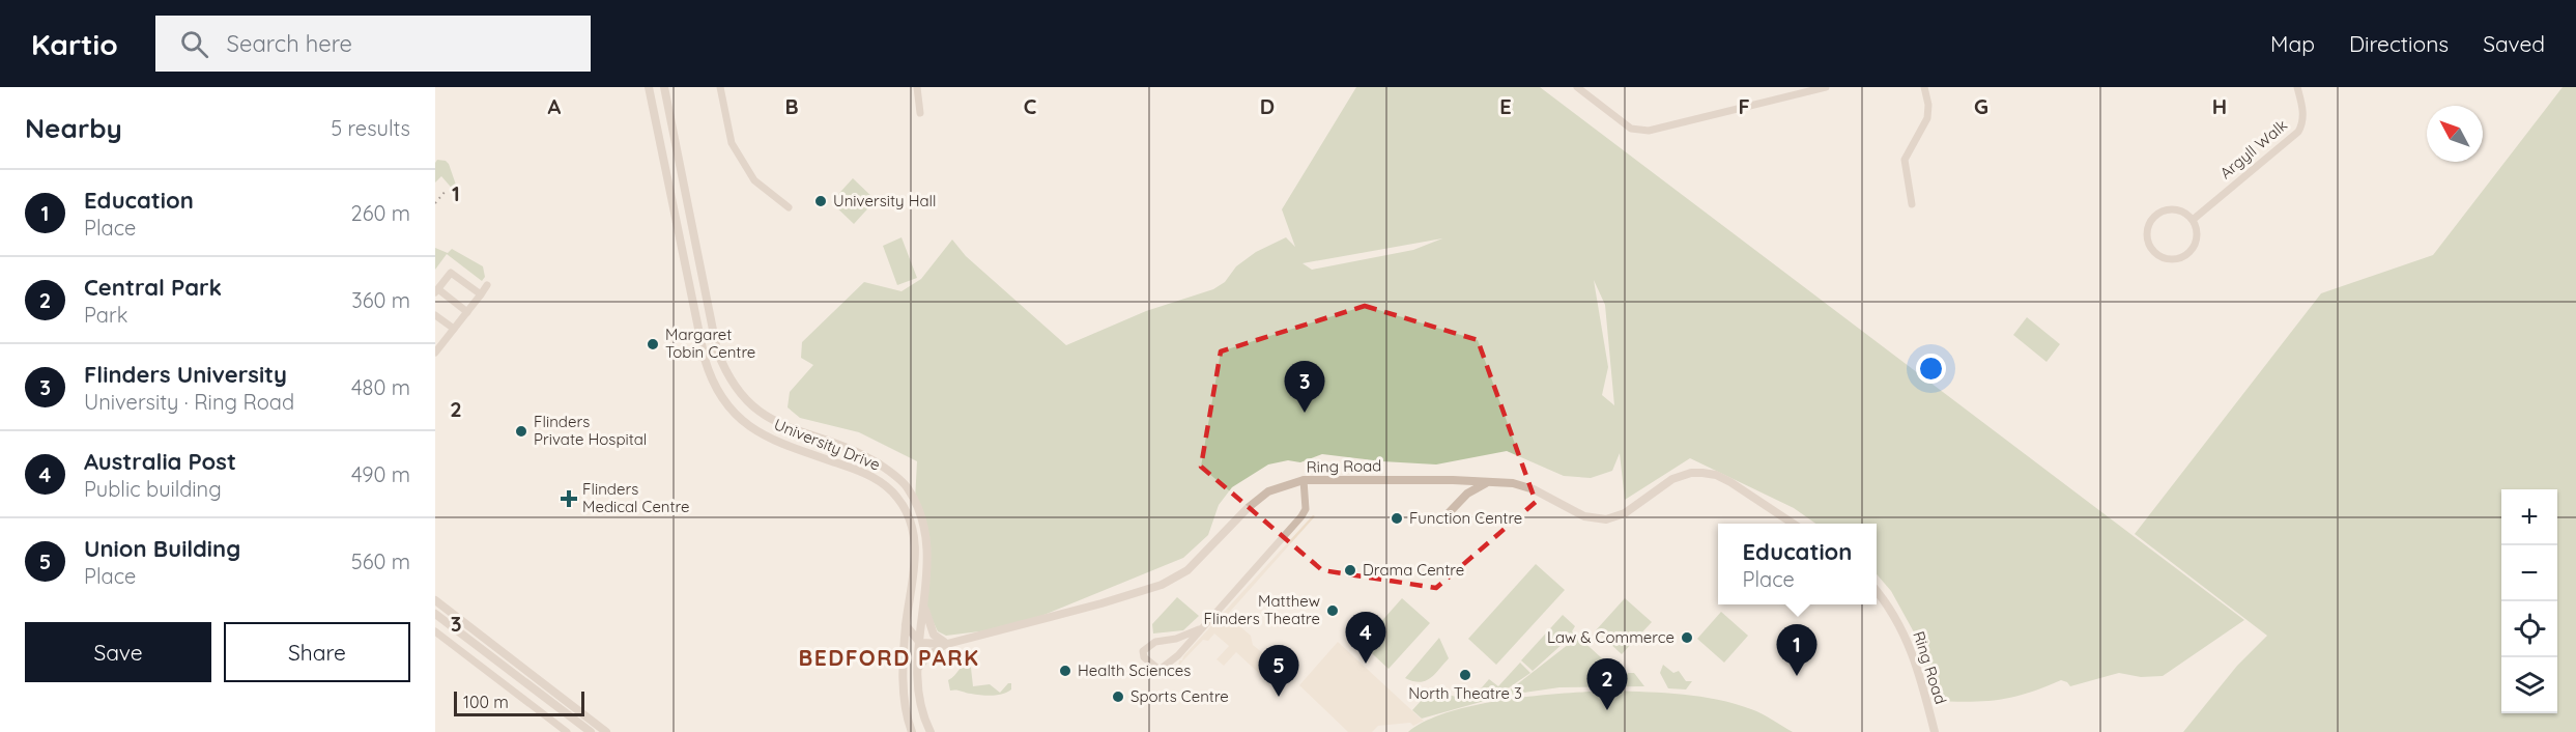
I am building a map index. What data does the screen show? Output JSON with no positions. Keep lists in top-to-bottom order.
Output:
{
  "streets": {
    "street": ["Argyll Walk", "University Drive", "Ring Road"]
  },
  "crossings": [
    ["University Drive", "Ring Road"]
  ],
  "districts": ["BEDFORD PARK"],
  "places": {
    "other": [
      "University Hall",
      "Margaret Tobin Centre",
      "Flinders Private Hospital",
      "Function Centre",
      "Drama Centre",
      "Matthew Flinders Theatre",
      "Law & Commerce",
      "Health Sciences",
      "North Theatre 3",
      "Sports Centre"
    ],
    "health": ["Flinders Medical Centre"]
  },
  "scale_bar": "100 m",
  "north": "top left",
  "page": {
    "header": "Kartio",
    "search": "Search here",
    "nav": ["Map", "Directions", "Saved"],
    "heading": ["Nearby", "5 results"],
    "list": [
      {
        "mark": "1",
        "name": "Education",
        "note": "Place",
        "value": "260 m"
      },
      {
        "mark": "2",
        "name": "Central Park",
        "note": "Park",
        "value": "360 m"
      },
      {
        "mark": "3",
        "name": "Flinders University",
        "note": "University · Ring Road",
        "value": "480 m"
      },
      {
        "mark": "4",
        "name": "Australia Post",
        "note": "Public building",
        "value": "490 m"
      },
      {
        "mark": "5",
        "name": "Union Building",
        "note": "Place",
        "value": "560 m"
      }
    ],
    "pins": [
      "3",
      "4",
      "1",
      "5",
      "2"
    ],
    "map_buttons": ["+", "−"],
    "popup": ["Education", "Place"],
    "buttons": ["Save", "Share"],
    "scale": "100 m"
  },
  "grid": {
    "columns": [
      "A",
      "B",
      "C",
      "D",
      "E",
      "F",
      "G",
      "H"
    ],
    "rows": ["1", "2", "3"]
  }
}
